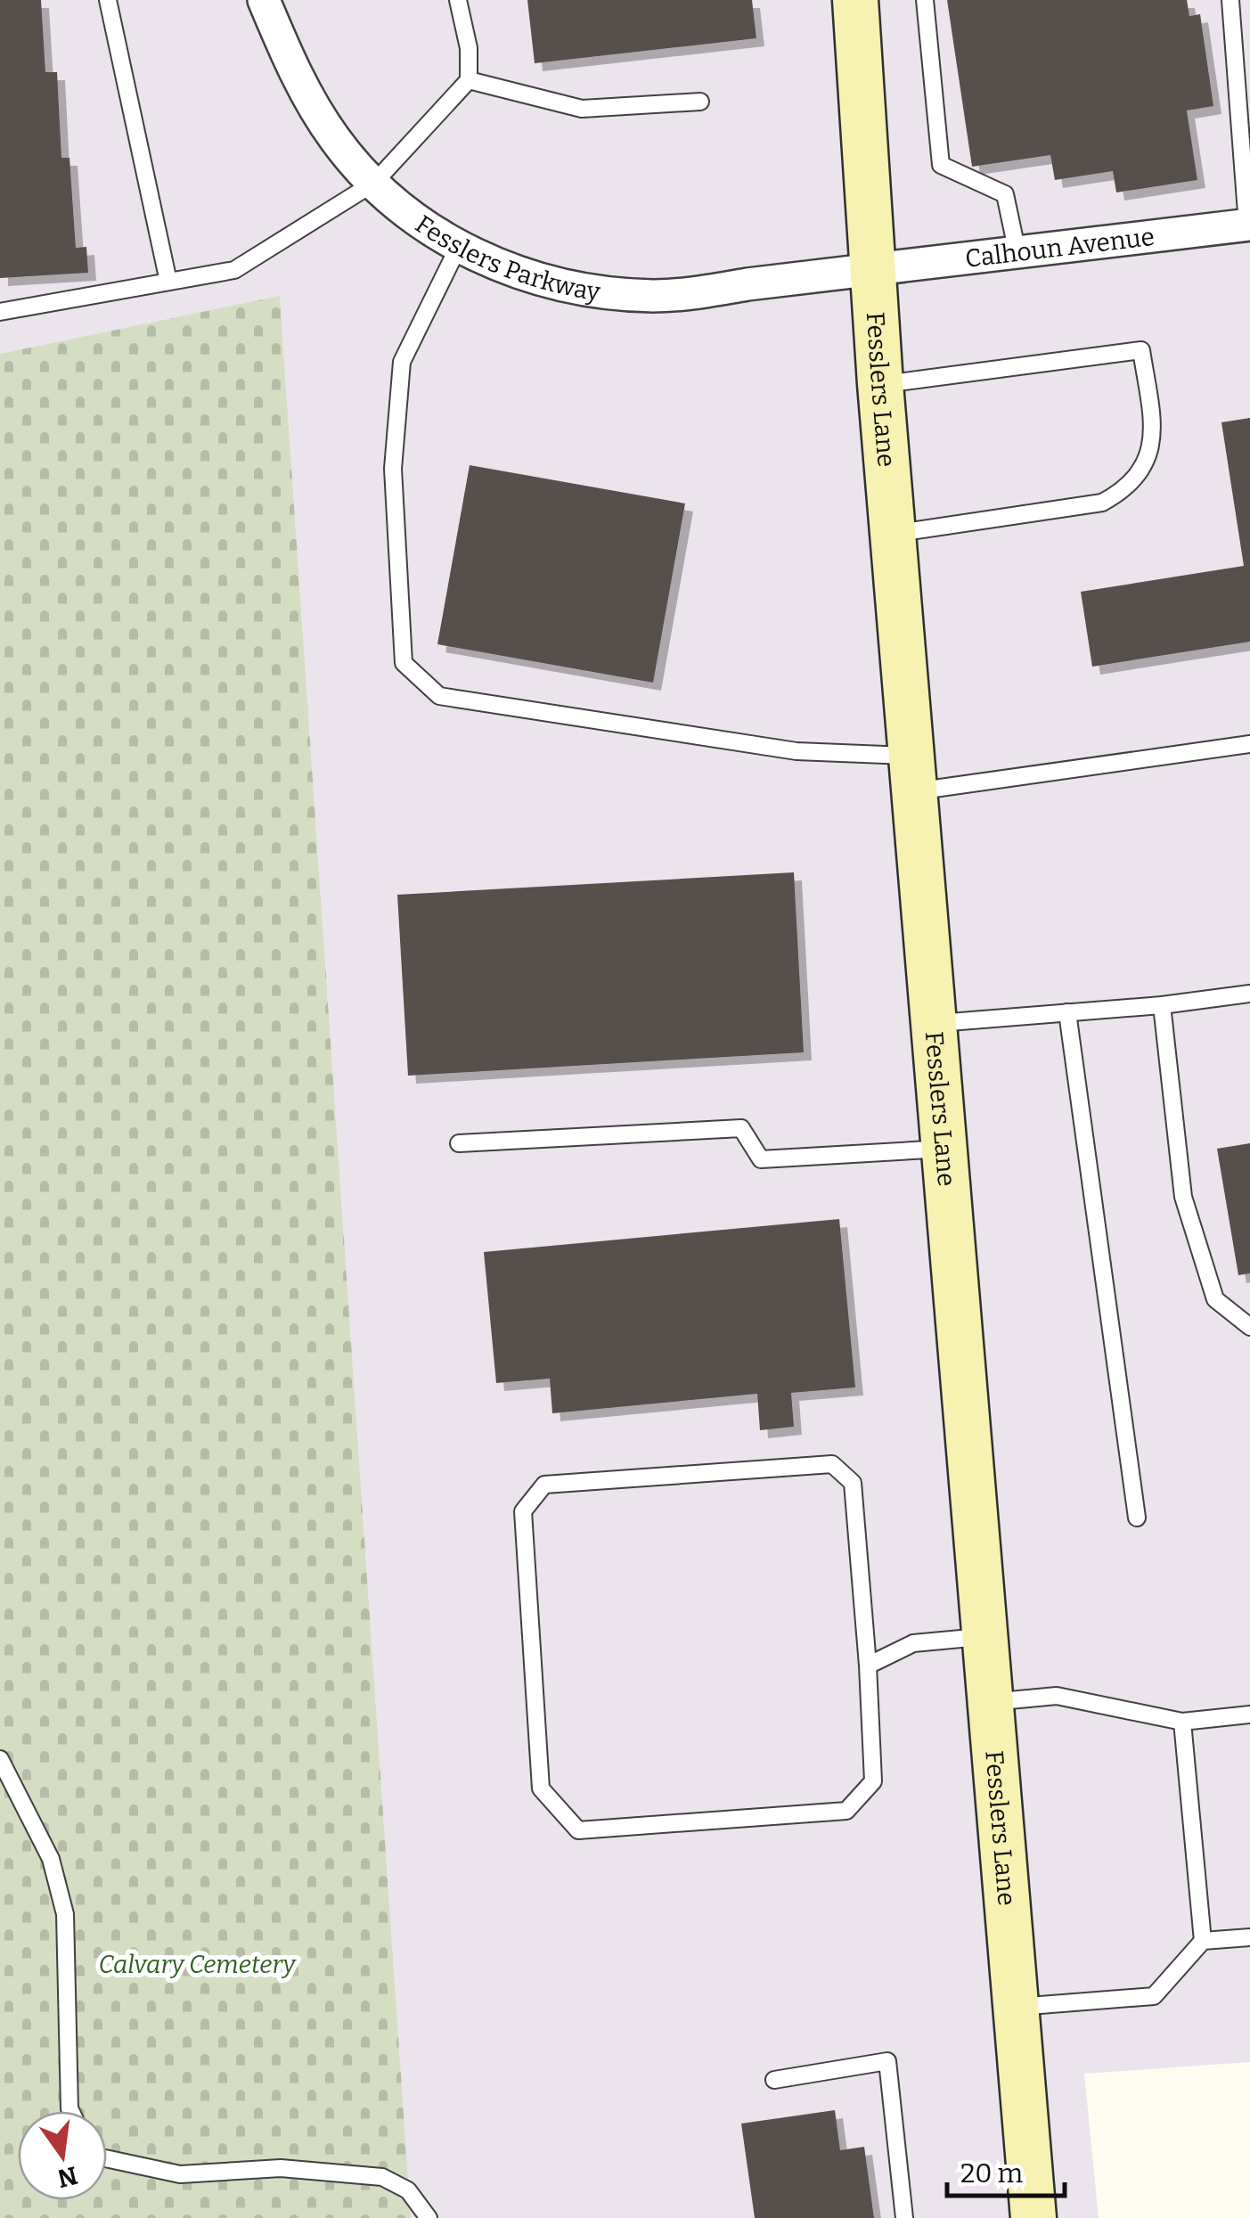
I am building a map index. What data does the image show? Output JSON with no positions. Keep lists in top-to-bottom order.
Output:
{
  "streets": {
    "main road": ["Fesslers Lane"],
    "street": ["Calhoun Avenue", "Fesslers Parkway"]
  },
  "crossings": [
    ["Calhoun Avenue", "Fesslers Parkway"],
    ["Calhoun Avenue", "Fesslers Lane"],
    ["Fesslers Parkway", "Fesslers Lane"]
  ],
  "parks": ["Calvary Cemetery"],
  "scale_bar": "20 m",
  "north": "bottom"
}
